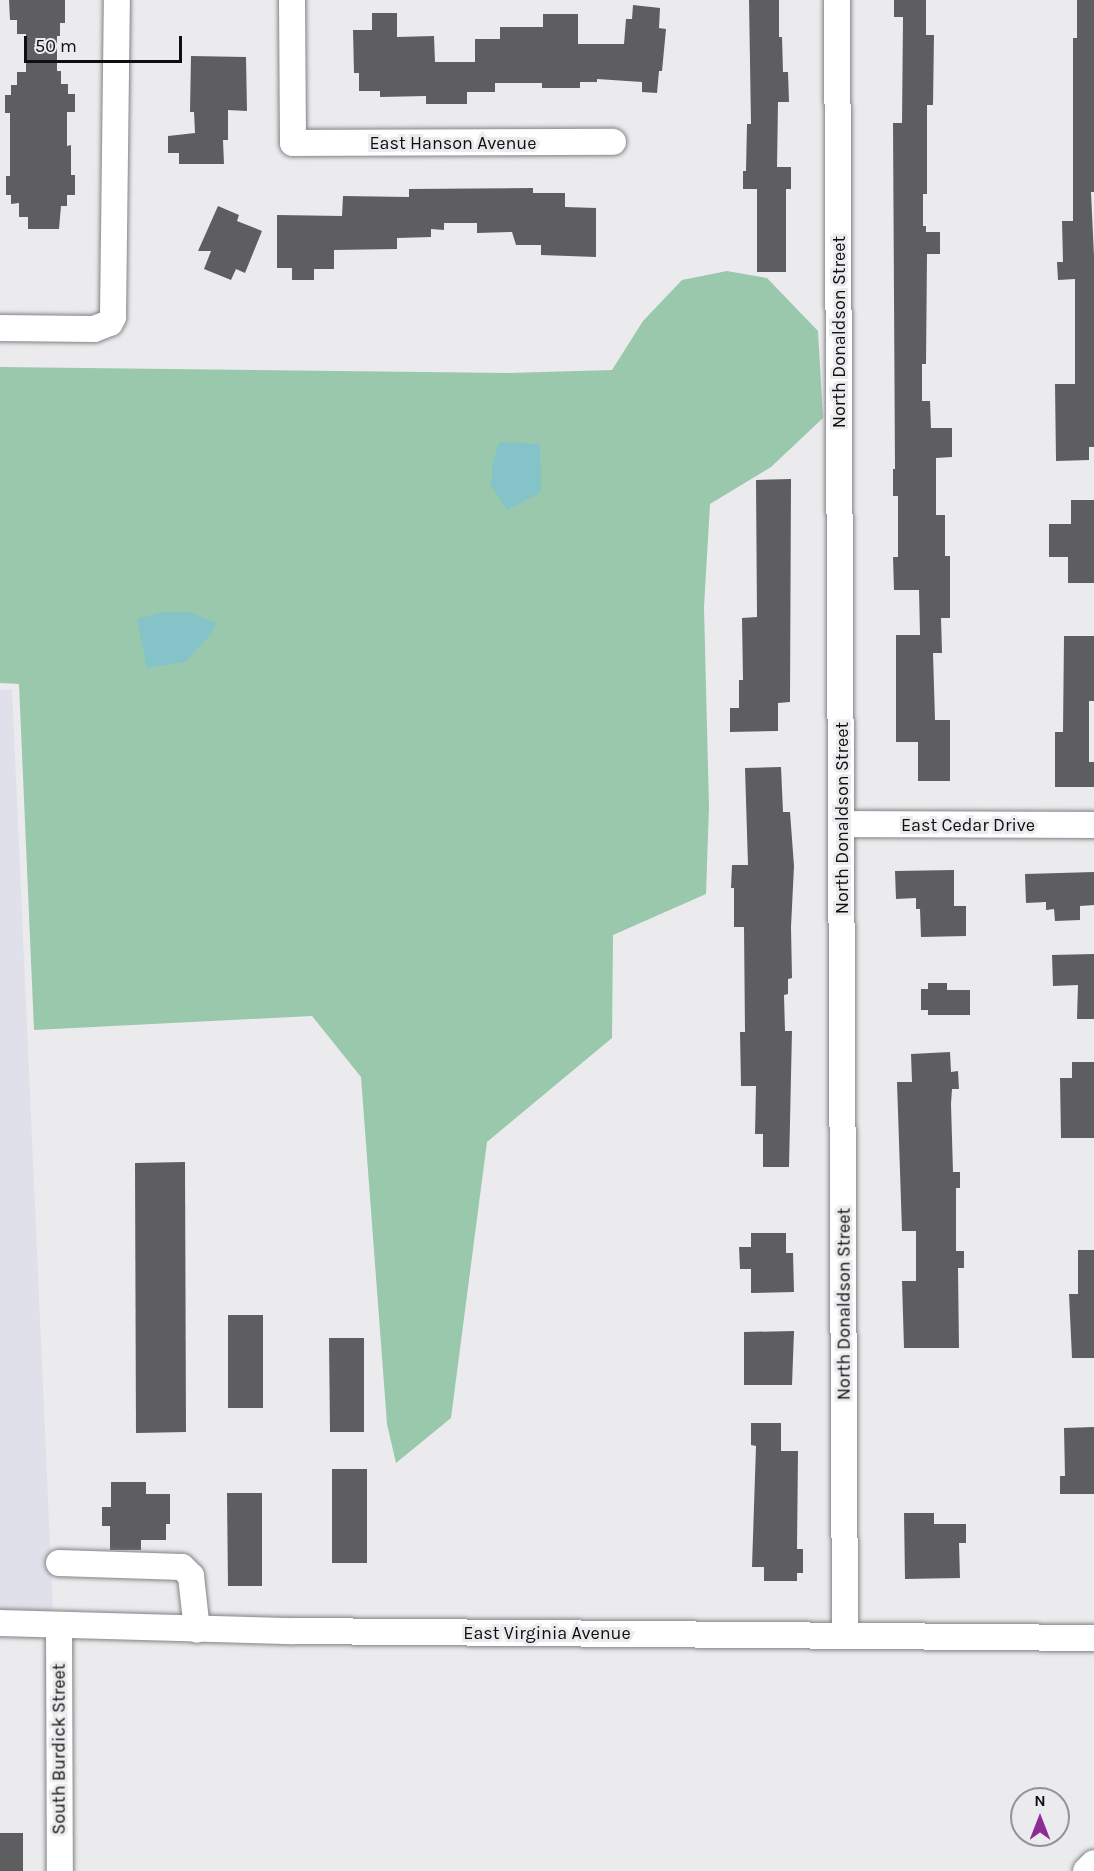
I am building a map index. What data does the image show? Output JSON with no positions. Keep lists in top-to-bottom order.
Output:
{
  "streets": {
    "street": [
      "East Hanson Avenue",
      "North Donaldson Street",
      "East Cedar Drive",
      "East Virginia Avenue",
      "South Burdick Street"
    ]
  },
  "crossings": [
    ["North Donaldson Street", "East Cedar Drive"],
    ["North Donaldson Street", "East Virginia Avenue"],
    ["East Virginia Avenue", "South Burdick Street"]
  ],
  "scale_bar": "50 m",
  "north": "top"
}
